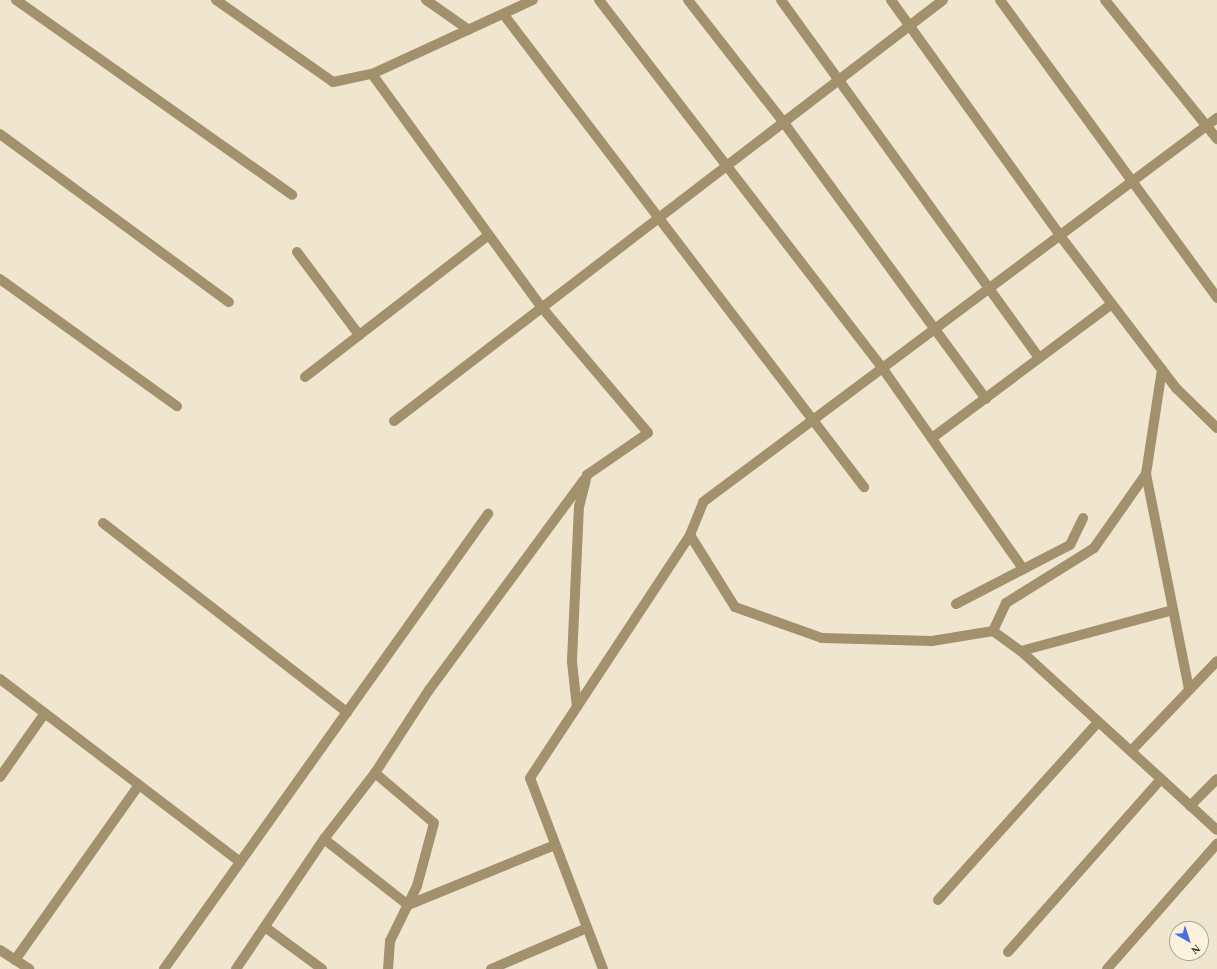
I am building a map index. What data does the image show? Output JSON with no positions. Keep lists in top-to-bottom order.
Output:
{
  "north": "bottom right"
}
